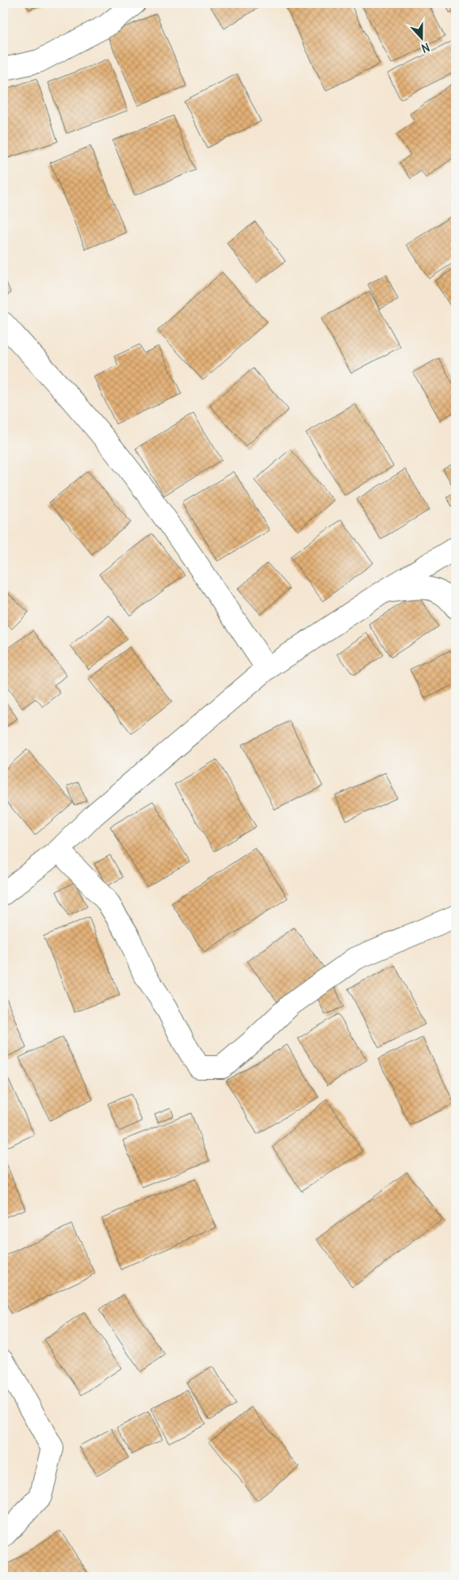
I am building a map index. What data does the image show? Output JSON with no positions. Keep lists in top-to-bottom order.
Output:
{
  "north": "bottom"
}
